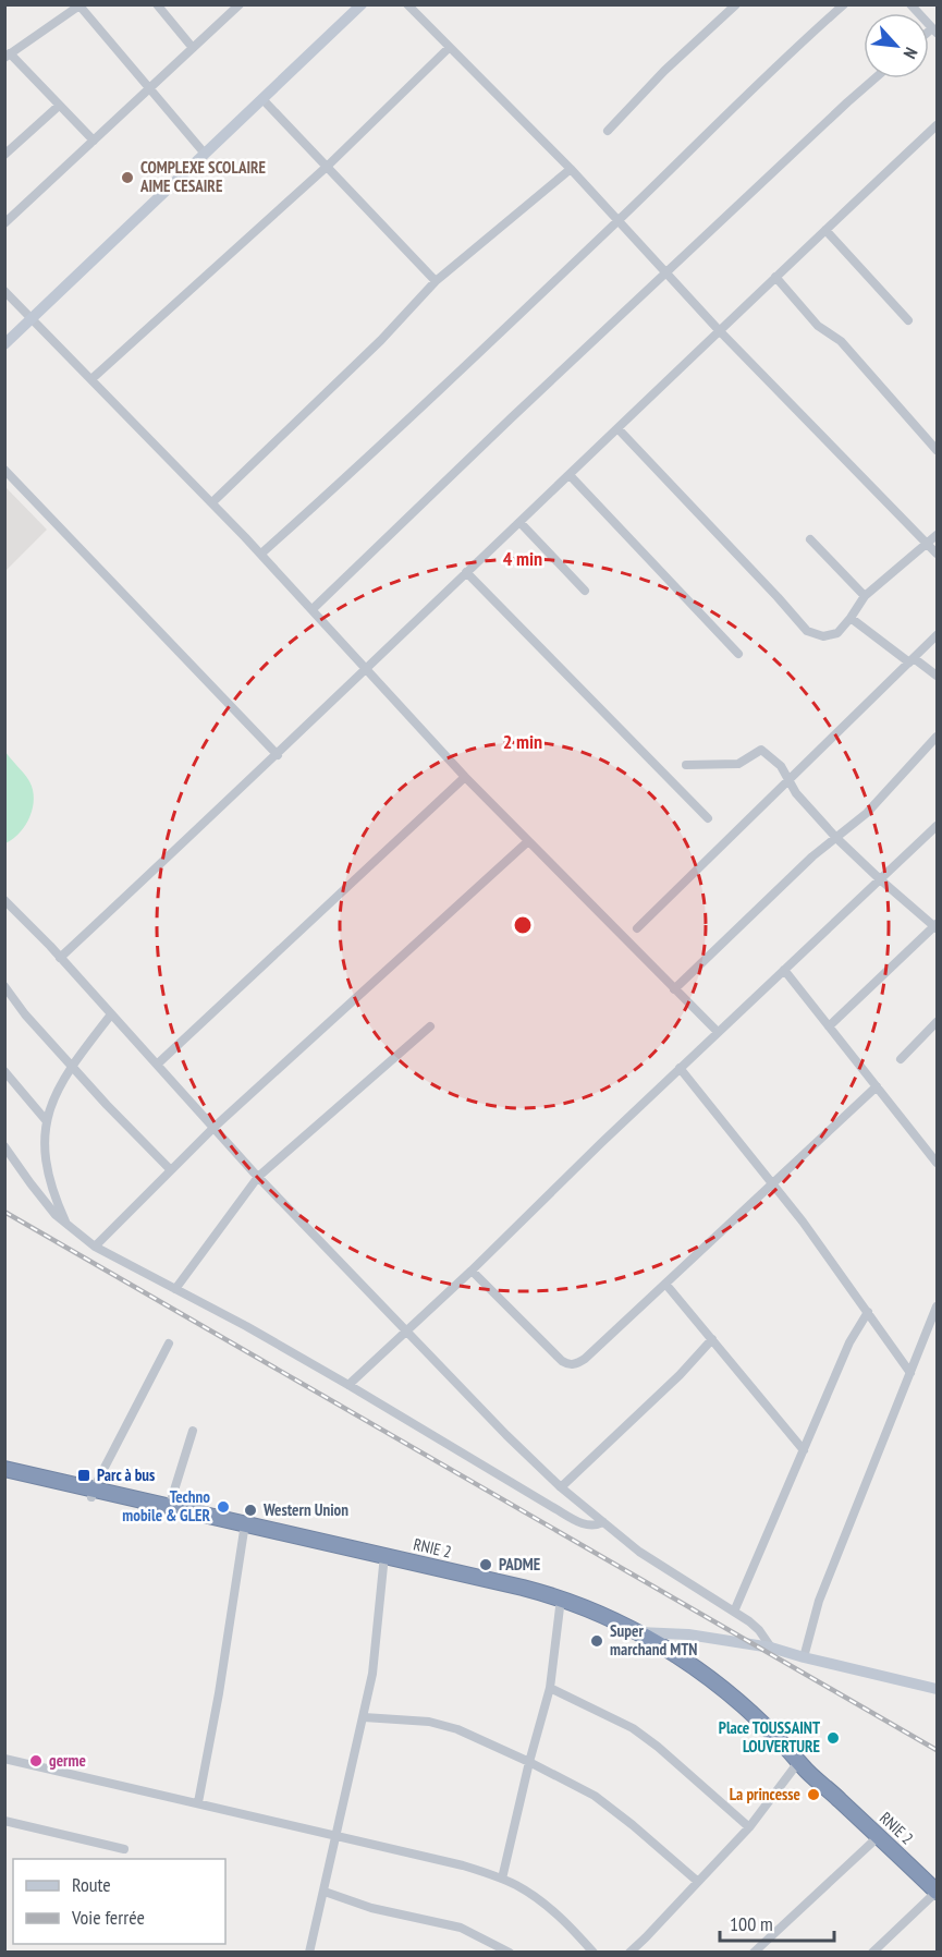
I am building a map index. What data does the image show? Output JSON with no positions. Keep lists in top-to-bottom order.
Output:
{
  "streets": {
    "highway": ["RNIE 2"]
  },
  "places": {
    "other": [
      "COMPLEXE SCOLAIRE AIME CESAIRE",
      "Techno mobile & GLER",
      "Western Union",
      "PADME",
      "Super marchand MTN",
      "Place TOUSSAINT LOUVERTURE",
      "germe",
      "La princesse"
    ],
    "transit": ["Parc à bus"]
  },
  "legend": ["Route", "Voie ferrée"],
  "scale_bar": "100 m",
  "north": "bottom right",
  "rings": ["4 min", "2 min"]
}
